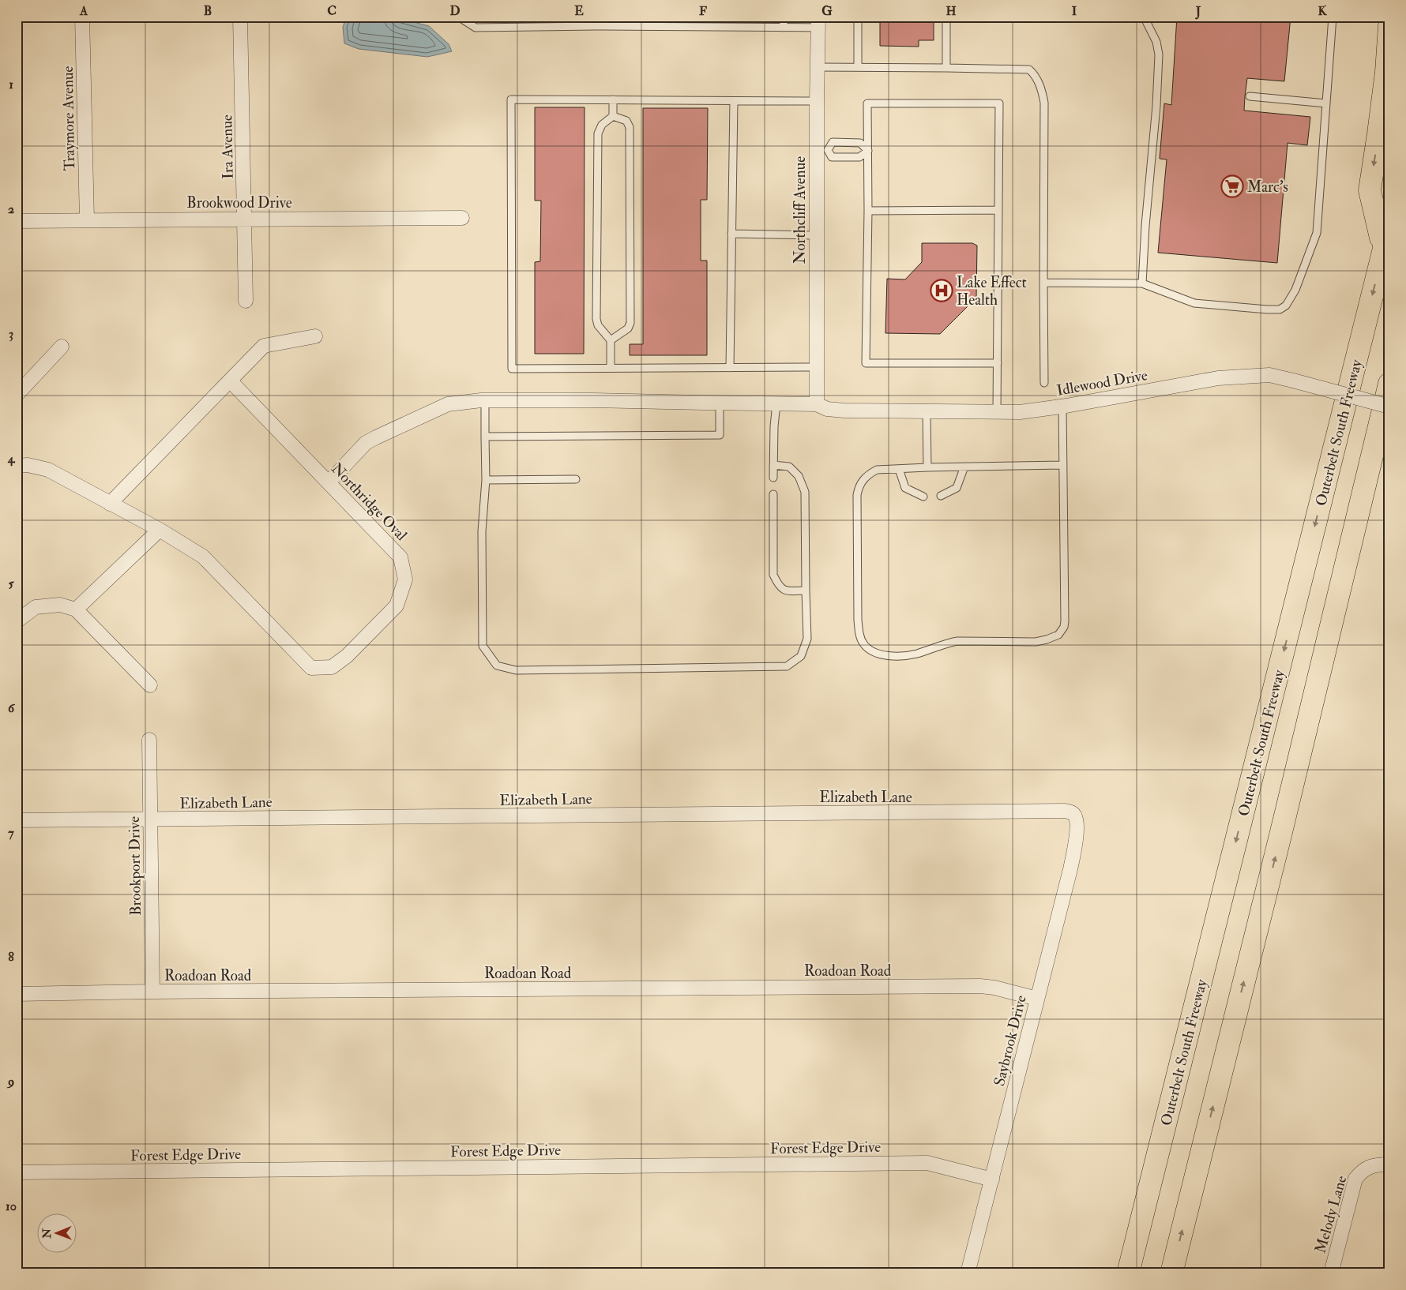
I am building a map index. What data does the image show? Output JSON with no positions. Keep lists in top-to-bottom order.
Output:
{
  "streets": {
    "highway": ["Outerbelt South Freeway"],
    "street": [
      "Traymore Avenue",
      "Ira Avenue",
      "Brookwood Drive",
      "Northcliff Avenue",
      "Idlewood Drive",
      "Northridge Oval",
      "Elizabeth Lane",
      "Brookport Drive",
      "Roadoan Road",
      "Saybrook Drive",
      "Forest Edge Drive",
      "Melody Lane"
    ]
  },
  "crossings": [
    ["Traymore Avenue", "Brookwood Drive"],
    ["Ira Avenue", "Brookwood Drive"],
    ["Northcliff Avenue", "Idlewood Drive"],
    ["Idlewood Drive", "Northridge Oval"],
    ["Elizabeth Lane", "Brookport Drive"],
    ["Elizabeth Lane", "Saybrook Drive"],
    ["Brookport Drive", "Roadoan Road"],
    ["Roadoan Road", "Saybrook Drive"],
    ["Saybrook Drive", "Forest Edge Drive"]
  ],
  "places": {
    "supermarket": ["Marc's"],
    "hospital": ["Lake Effect Health"]
  },
  "north": "left",
  "grid": {
    "columns": [
      "A",
      "B",
      "C",
      "D",
      "E",
      "F",
      "G",
      "H",
      "I",
      "J",
      "K"
    ],
    "rows": [
      "1",
      "2",
      "3",
      "4",
      "5",
      "6",
      "7",
      "8",
      "9",
      "10"
    ]
  }
}
